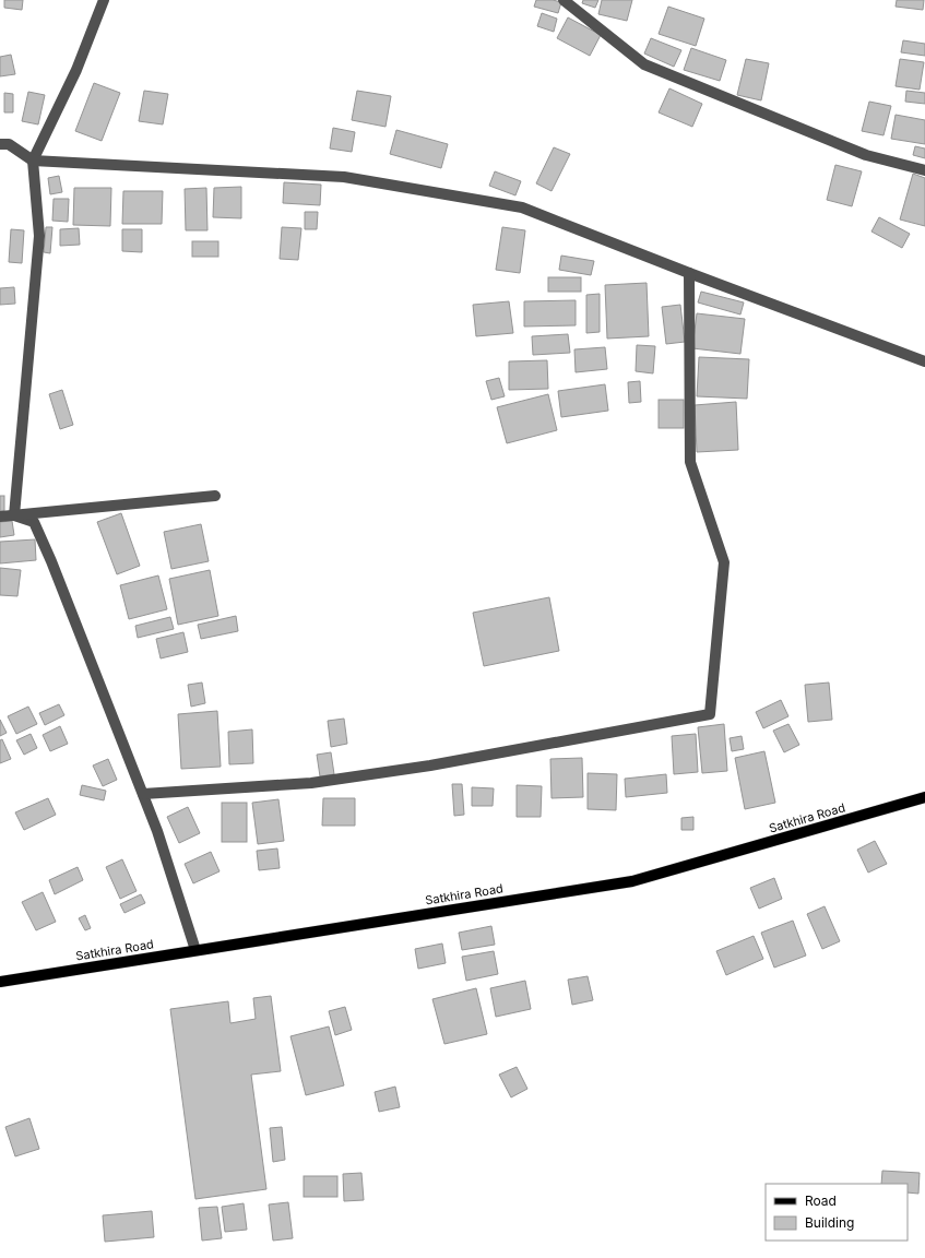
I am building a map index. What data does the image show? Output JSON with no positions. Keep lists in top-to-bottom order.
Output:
{
  "streets": {
    "main road": ["Satkhira Road"]
  },
  "legend": ["Road", "Building"]
}
